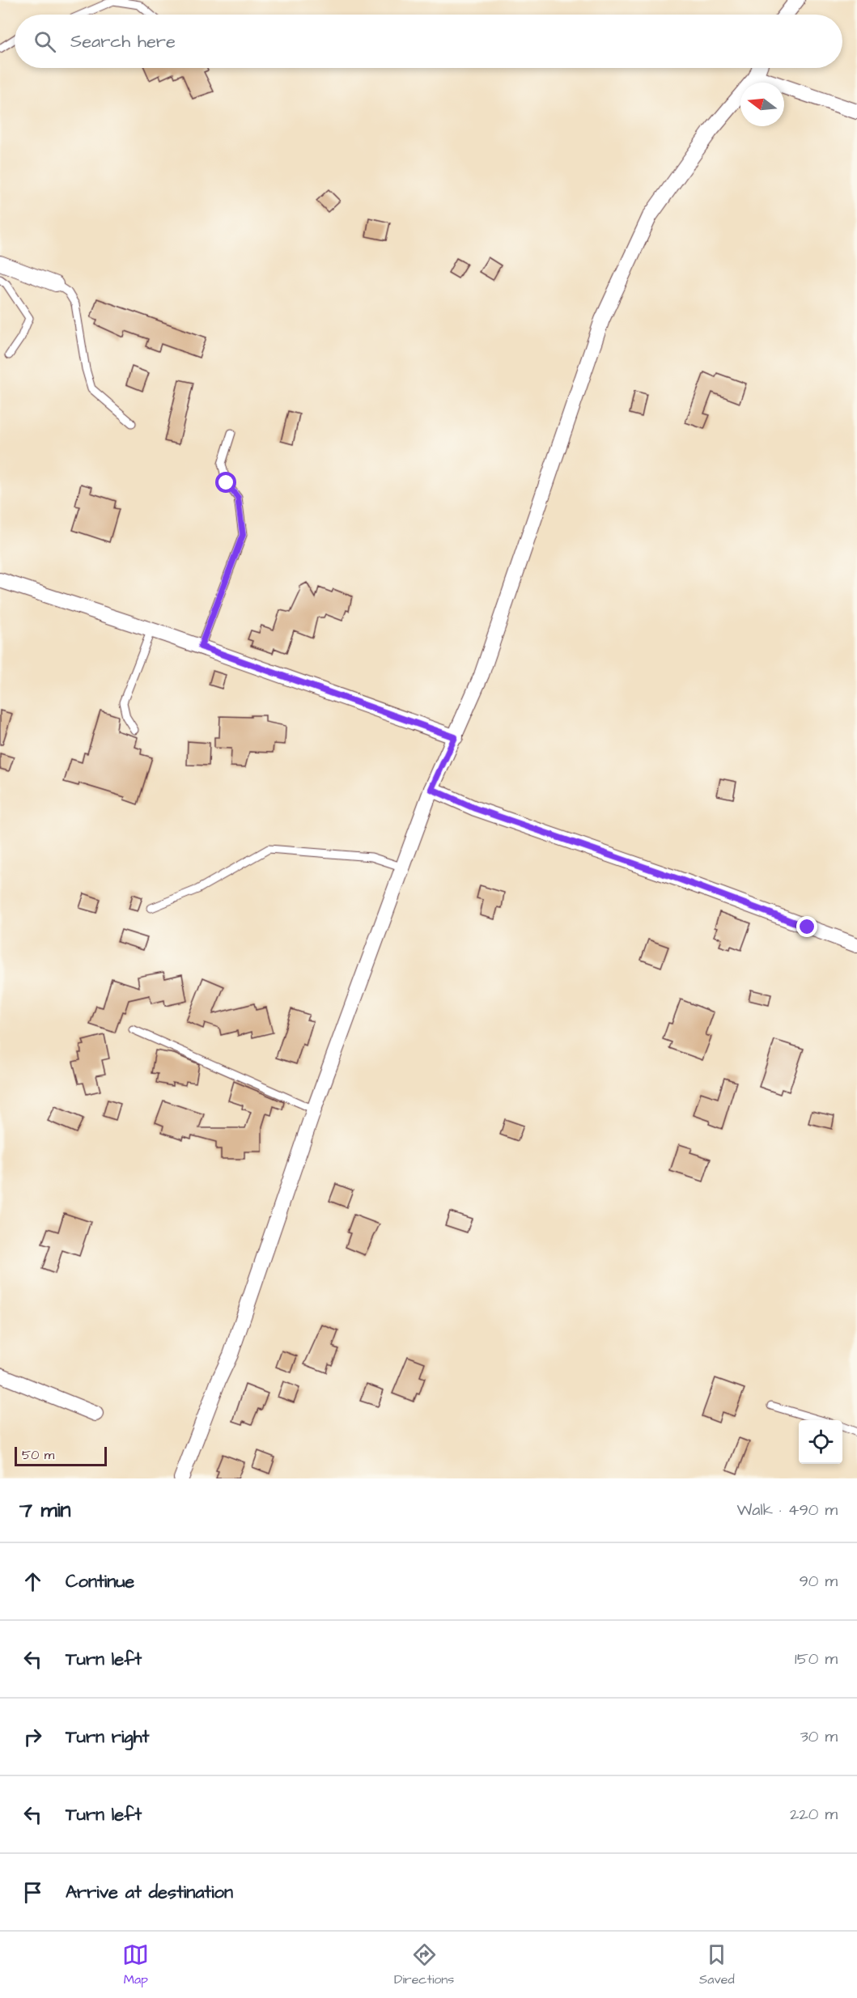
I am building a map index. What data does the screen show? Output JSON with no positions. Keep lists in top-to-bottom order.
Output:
{
  "scale_bar": "50 m",
  "north": "left",
  "page": {
    "search": "Search here",
    "scale": "50 m",
    "heading": ["7 min", "Walk · 490 m"],
    "list": [
      ["Continue", "90 m"],
      ["Turn left", "150 m"],
      ["Turn right", "30 m"],
      ["Turn left", "220 m"],
      "Arrive at destination"
    ],
    "nav": ["Map", "Directions", "Saved"]
  }
}
